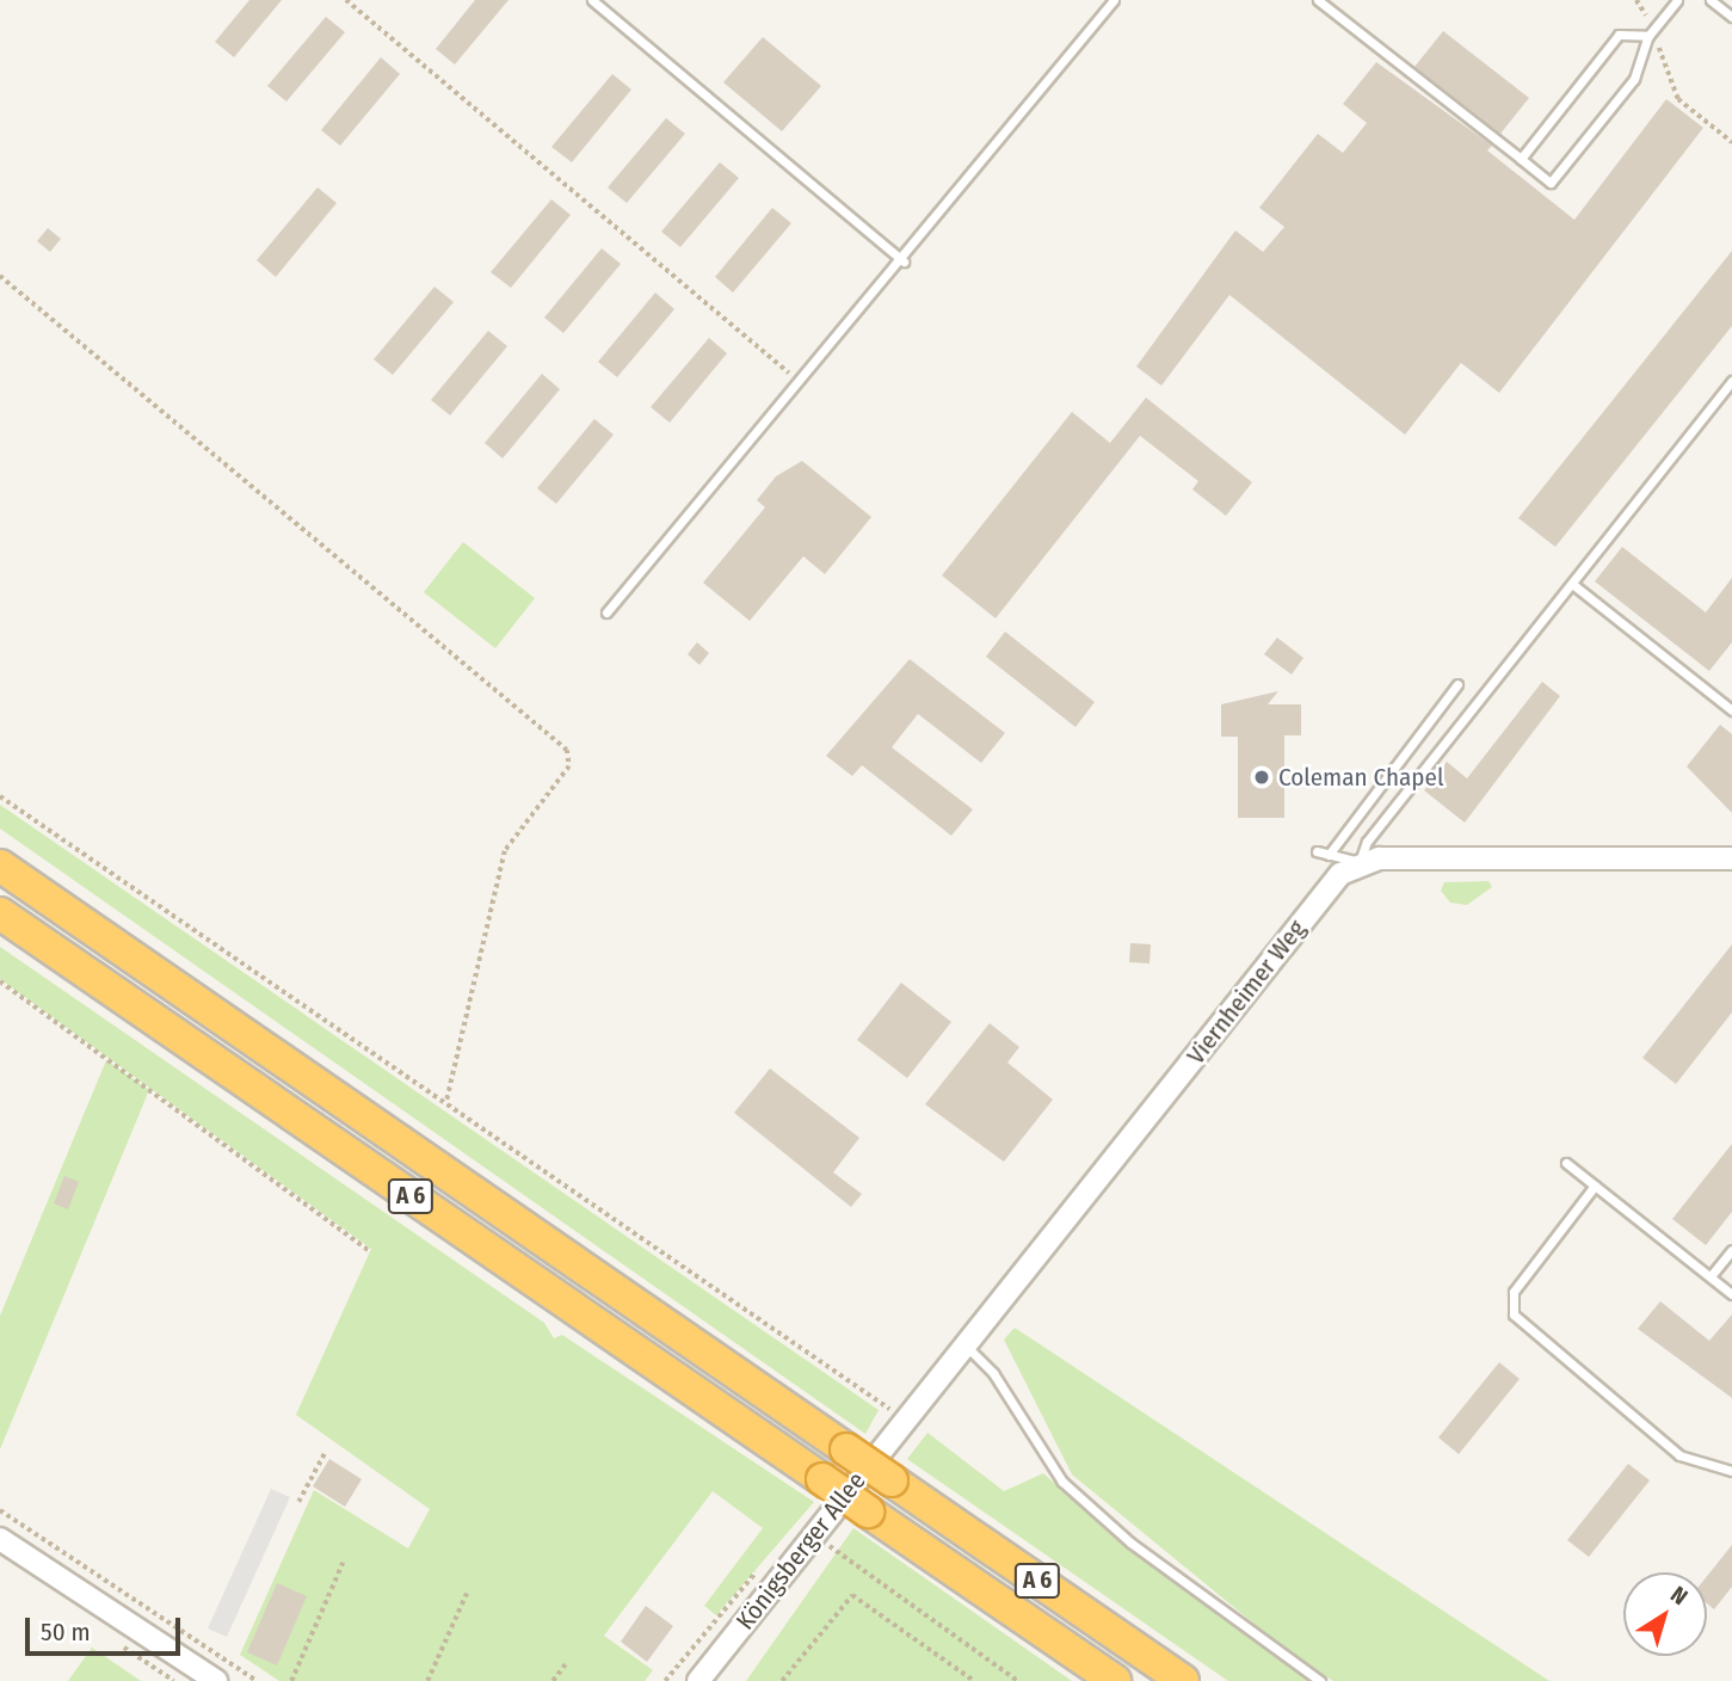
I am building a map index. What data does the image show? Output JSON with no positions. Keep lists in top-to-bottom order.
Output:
{
  "streets": {
    "highway": ["A 6"],
    "street": ["Viernheimer Weg", "Königsberger Allee"]
  },
  "crossings": [
    ["Viernheimer Weg", "Königsberger Allee"]
  ],
  "places": ["Coleman Chapel"],
  "scale_bar": "50 m",
  "north": "top right"
}
